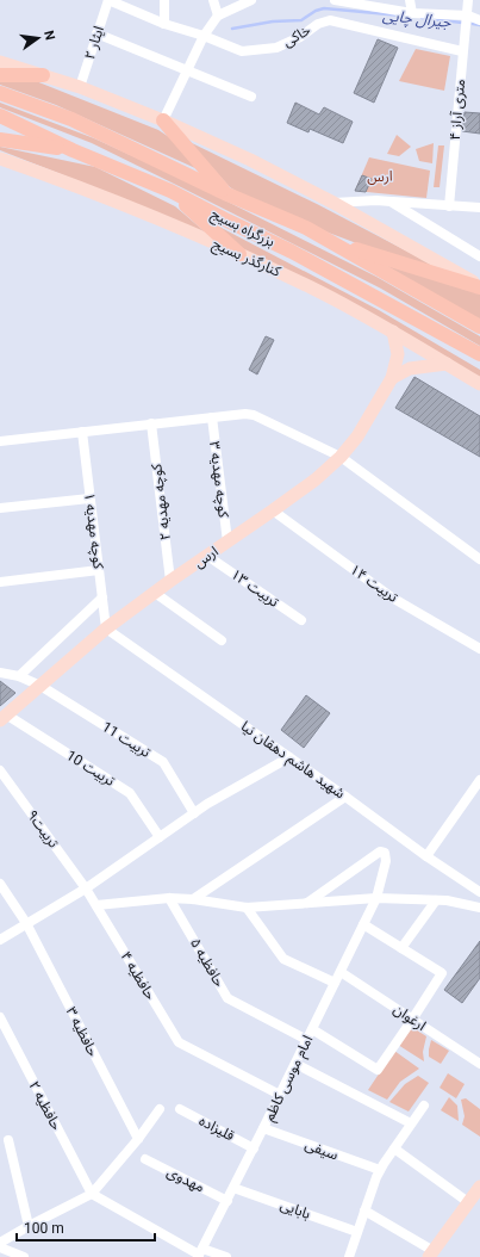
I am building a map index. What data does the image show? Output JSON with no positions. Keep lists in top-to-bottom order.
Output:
{
  "streets": {
    "highway": ["بزرگراه بسیج"],
    "main road": ["کنارگذر بسیج", "ارس"],
    "street": [
      "خاکی",
      "ایثار ۲",
      "۴ متری آراز",
      "کوچه مهدیه ۳",
      "کوچه مهدیه ۲",
      "کوچه مهدیه ۱",
      "تربیت ۱۴",
      "تربیت ۱۳",
      "تربیت 11",
      "شهید هاشم دهقان نیا",
      "تربیت 10",
      "تربیت۹",
      "حافظیه ۵",
      "حافظیه ۴",
      "ارغوان",
      "حافظیه ۳",
      "امام موسی کاظم",
      "حافظیه ۲",
      "قلیزاده",
      "سیفی",
      "مهدوی",
      "بابایی"
    ]
  },
  "crossings": [
    ["خاکی", "ایثار ۲"],
    ["خاکی", "۴ متری آراز"],
    ["کنارگذر بسیج", "ارس"],
    ["کوچه مهدیه ۳", "ارس"],
    ["کوچه مهدیه ۲", "ارس"],
    ["کوچه مهدیه ۱", "ارس"],
    ["کوچه مهدیه ۱", "شهید هاشم دهقان نیا"],
    ["ارس", "تربیت ۱۴"],
    ["ارس", "تربیت ۱۳"],
    ["ارس", "تربیت 11"],
    ["ارس", "شهید هاشم دهقان نیا"],
    ["ارس", "تربیت 10"],
    ["تربیت۹", "حافظیه ۴"],
    ["حافظیه ۵", "امام موسی کاظم"],
    ["حافظیه ۴", "امام موسی کاظم"],
    ["ارغوان", "امام موسی کاظم"],
    ["امام موسی کاظم", "قلیزاده"],
    ["امام موسی کاظم", "سیفی"],
    ["امام موسی کاظم", "مهدوی"],
    ["امام موسی کاظم", "بابایی"]
  ],
  "water": ["جیرال چایی"],
  "parks": ["ارس"],
  "scale_bar": "100 m",
  "north": "right"
}
